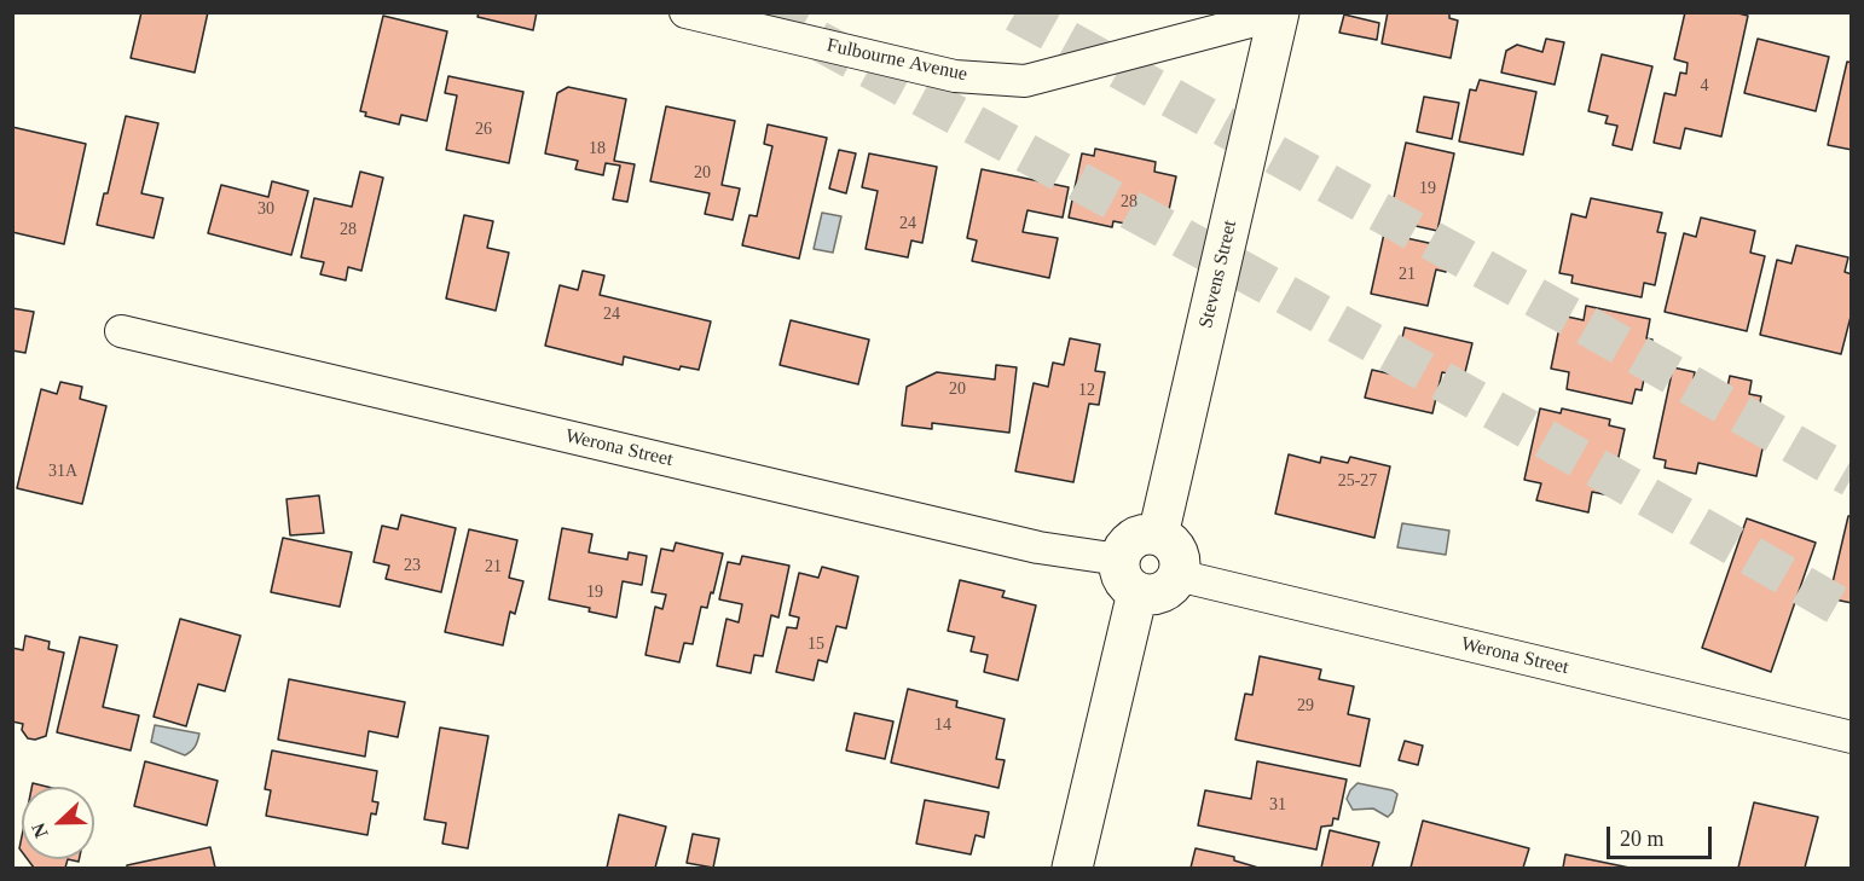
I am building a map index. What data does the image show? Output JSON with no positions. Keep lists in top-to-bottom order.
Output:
{
  "streets": {
    "street": ["Fulbourne Avenue", "Stevens Street", "Werona Street"]
  },
  "crossings": [
    ["Fulbourne Avenue", "Stevens Street"],
    ["Stevens Street", "Werona Street"]
  ],
  "house_numbers": [
    "4",
    "26",
    "18",
    "20",
    "19",
    "28",
    "30",
    "24",
    "28",
    "21",
    "24",
    "20",
    "12",
    "31A",
    "25-27",
    "23",
    "21",
    "19",
    "15",
    "29",
    "14",
    "31"
  ],
  "scale_bar": "20 m",
  "north": "left"
}
